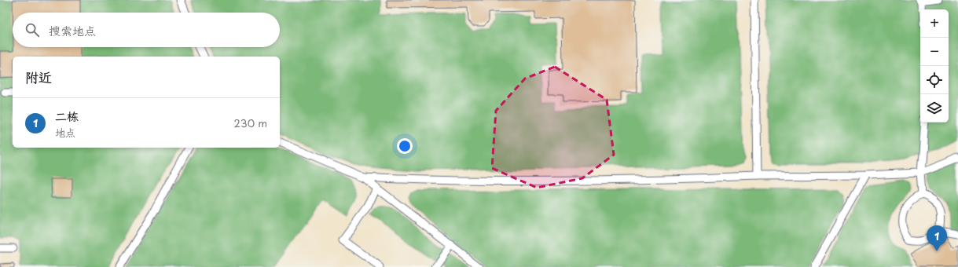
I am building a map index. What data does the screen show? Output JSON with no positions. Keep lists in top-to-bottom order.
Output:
{
  "page": {
    "map_buttons": ["+", "−"],
    "search": "搜索地点",
    "heading": "附近",
    "list": [
      {
        "mark": "1",
        "name": "二栋",
        "note": "地点",
        "value": "230 m"
      }
    ],
    "pins": "1"
  }
}
